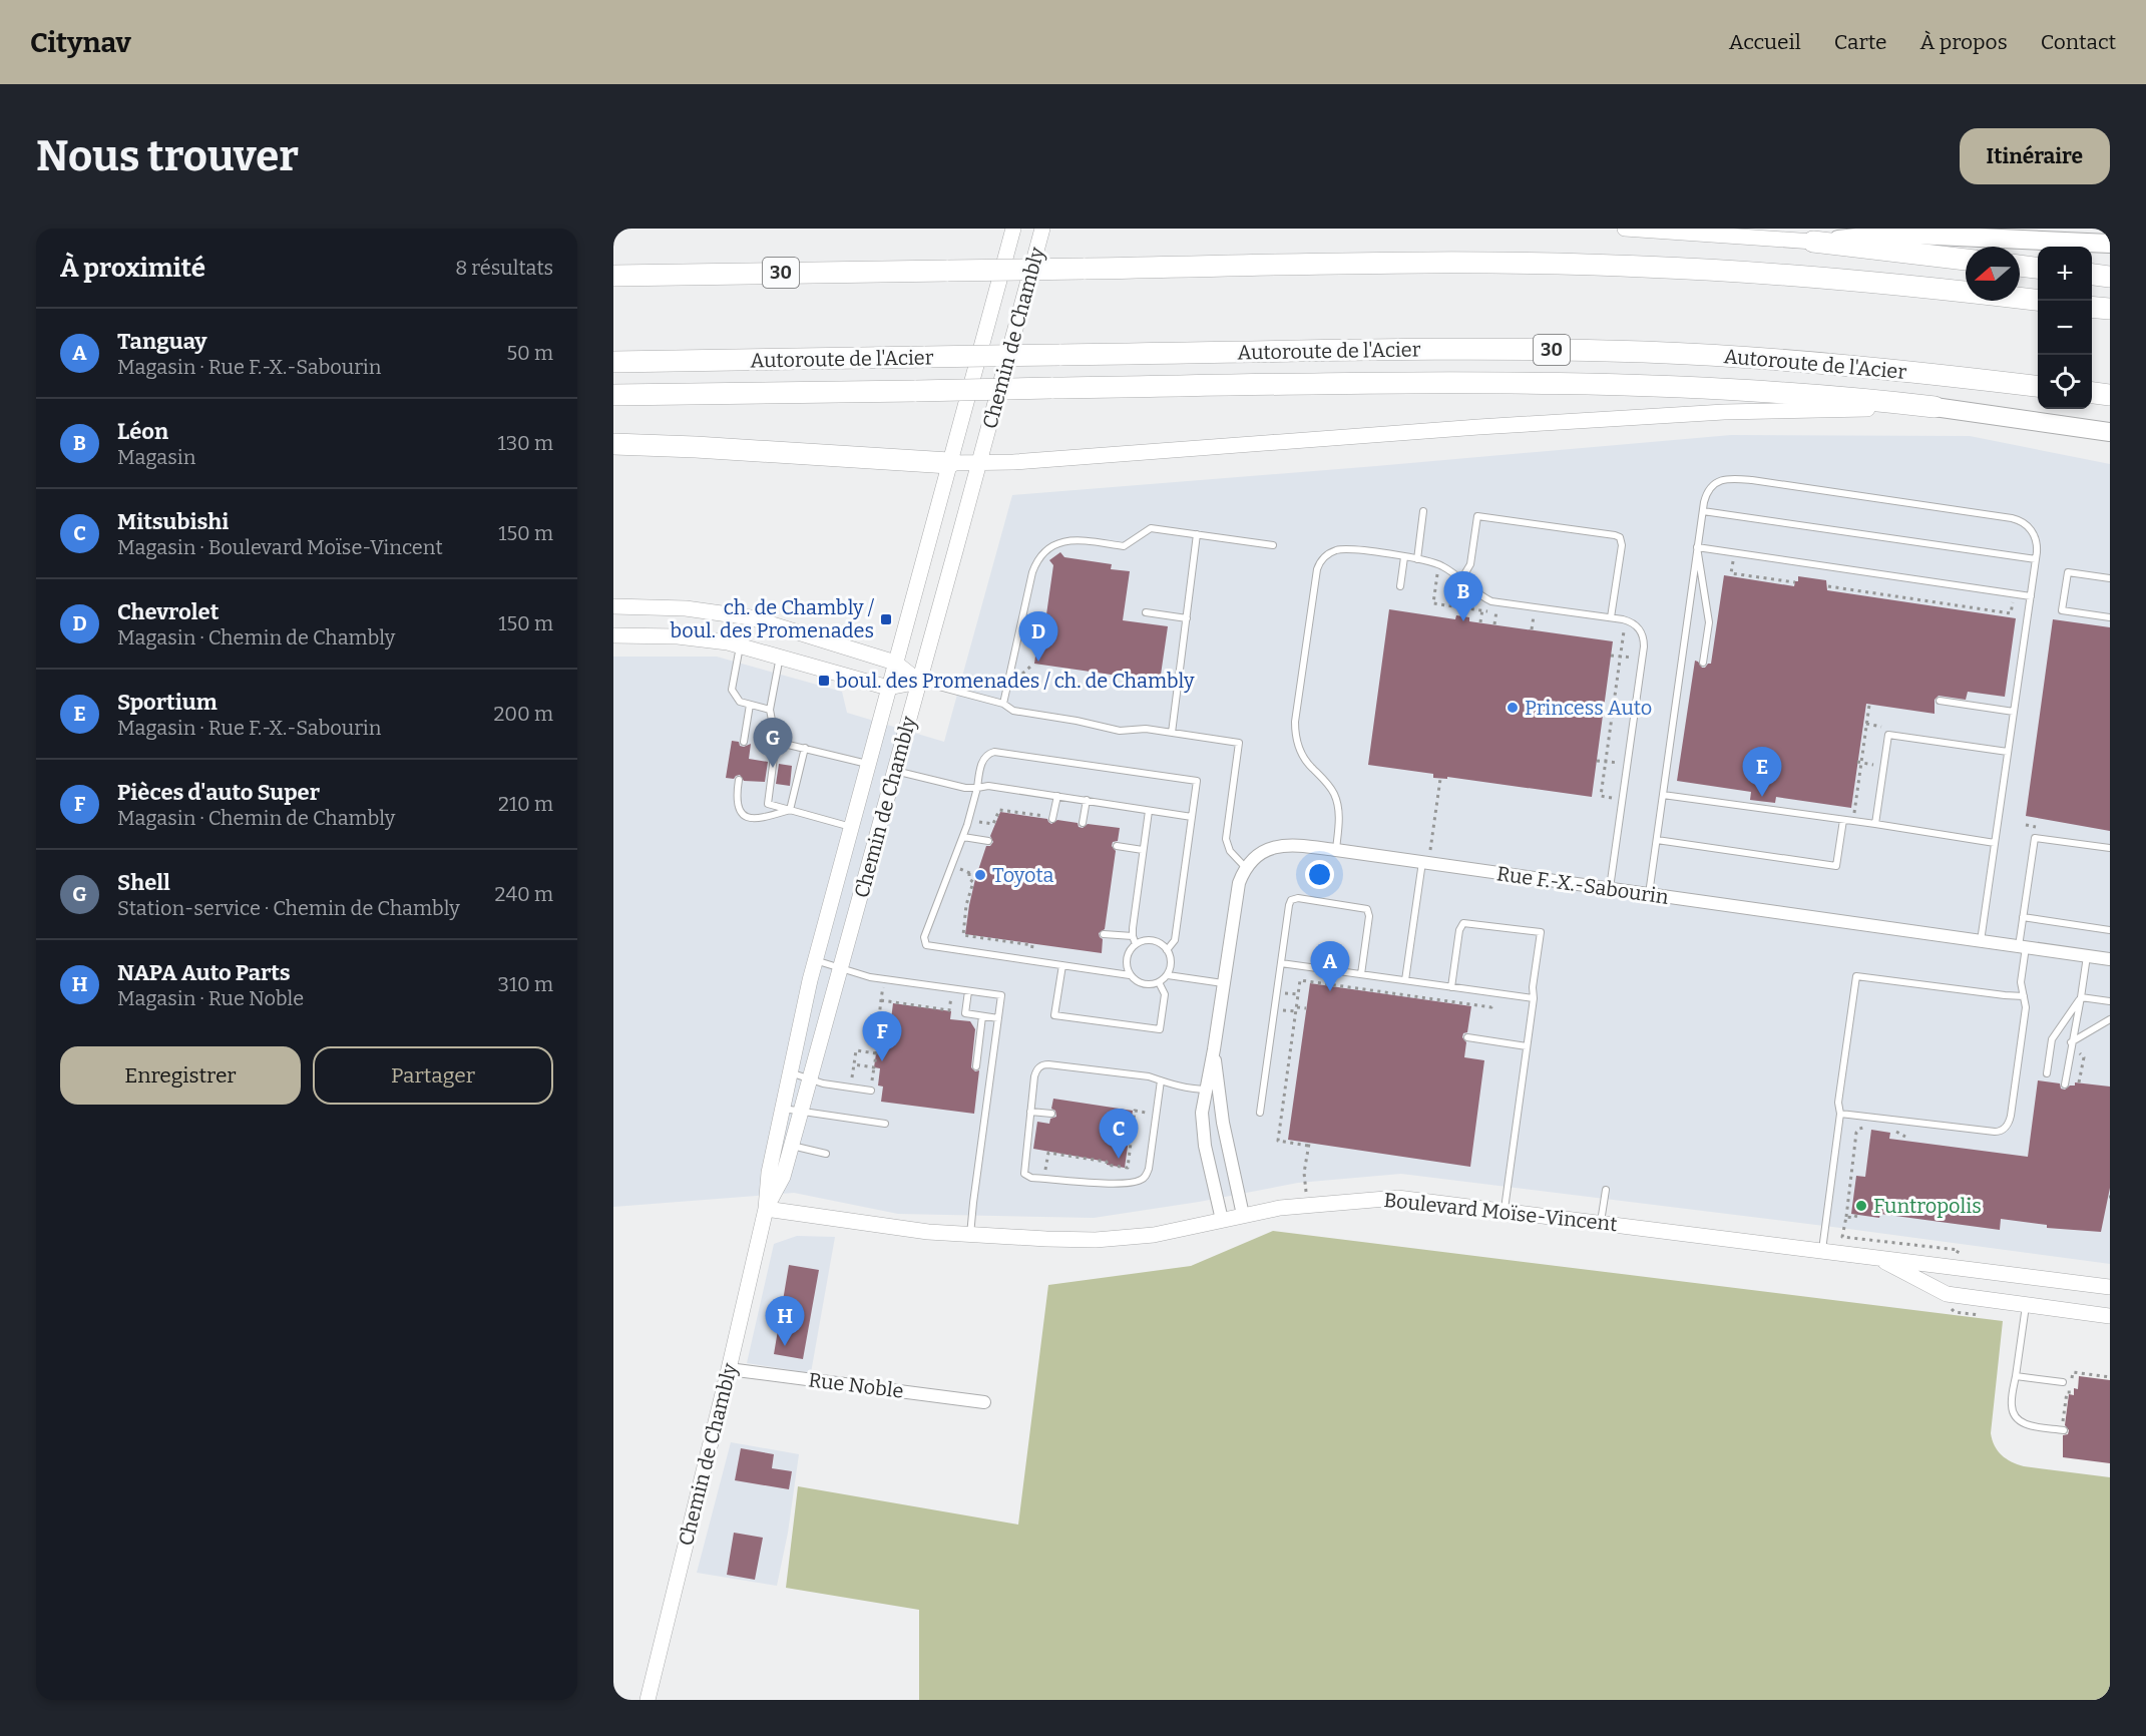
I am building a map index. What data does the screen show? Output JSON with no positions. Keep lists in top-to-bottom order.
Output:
{
  "streets": {
    "highway": ["30", "Autoroute de l'Acier"],
    "street": [
      "Chemin de Chambly",
      "Rue F.-X.-Sabourin",
      "Boulevard Moïse-Vincent",
      "Rue Noble"
    ]
  },
  "crossings": [
    ["Chemin de Chambly", "Boulevard Moïse-Vincent"],
    ["Chemin de Chambly", "Rue Noble"]
  ],
  "places": {
    "transit": ["ch. de Chambly / boul. des Promenades", "boul. des Promenades / ch. de Chambly"],
    "other": ["Princess Auto", "Toyota", "Funtropolis"]
  },
  "north": "left",
  "page": {
    "header": "Citynav",
    "nav": [
      "Accueil",
      "Carte",
      "À propos",
      "Contact"
    ],
    "buttons": [
      "Itinéraire",
      ["Enregistrer", "Partager"]
    ],
    "title": "Nous trouver",
    "heading": ["À proximité", "8 résultats"],
    "map_buttons": ["+", "−"],
    "list": [
      {
        "mark": "A",
        "name": "Tanguay",
        "note": "Magasin · Rue F.-X.-Sabourin",
        "value": "50 m"
      },
      {
        "mark": "B",
        "name": "Léon",
        "note": "Magasin",
        "value": "130 m"
      },
      {
        "mark": "C",
        "name": "Mitsubishi",
        "note": "Magasin · Boulevard Moïse-Vincent",
        "value": "150 m"
      },
      {
        "mark": "D",
        "name": "Chevrolet",
        "note": "Magasin · Chemin de Chambly",
        "value": "150 m"
      },
      {
        "mark": "E",
        "name": "Sportium",
        "note": "Magasin · Rue F.-X.-Sabourin",
        "value": "200 m"
      },
      {
        "mark": "F",
        "name": "Pièces d'auto Super",
        "note": "Magasin · Chemin de Chambly",
        "value": "210 m"
      },
      {
        "mark": "G",
        "name": "Shell",
        "note": "Station-service · Chemin de Chambly",
        "value": "240 m"
      },
      {
        "mark": "H",
        "name": "NAPA Auto Parts",
        "note": "Magasin · Rue Noble",
        "value": "310 m"
      }
    ],
    "pins": [
      "B",
      "D",
      "G",
      "E",
      "A",
      "F",
      "C",
      "H"
    ]
  }
}
